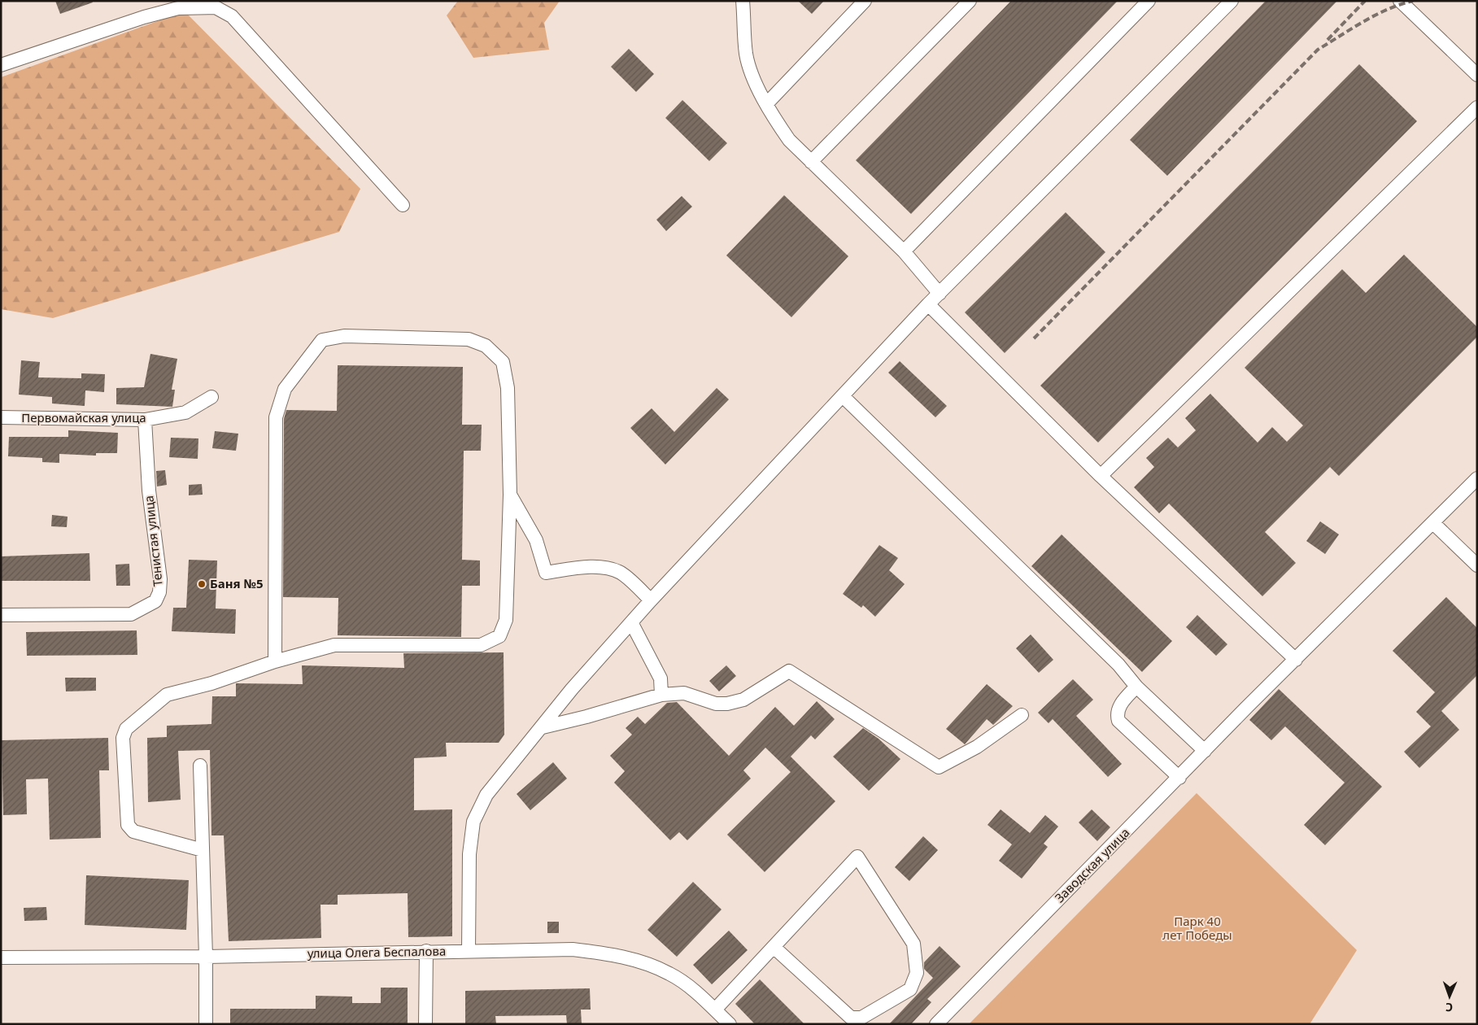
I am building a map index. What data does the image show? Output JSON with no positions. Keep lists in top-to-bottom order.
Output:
{
  "streets": {
    "street": [
      "Первомайская улица",
      "Тенистая улица",
      "Заводская улица",
      "улица Олега Беспалова"
    ]
  },
  "crossings": [
    ["Первомайская улица", "Тенистая улица"]
  ],
  "parks": ["Парк 40 лет Победы"],
  "places": ["Баня №5"],
  "north": "bottom"
}
